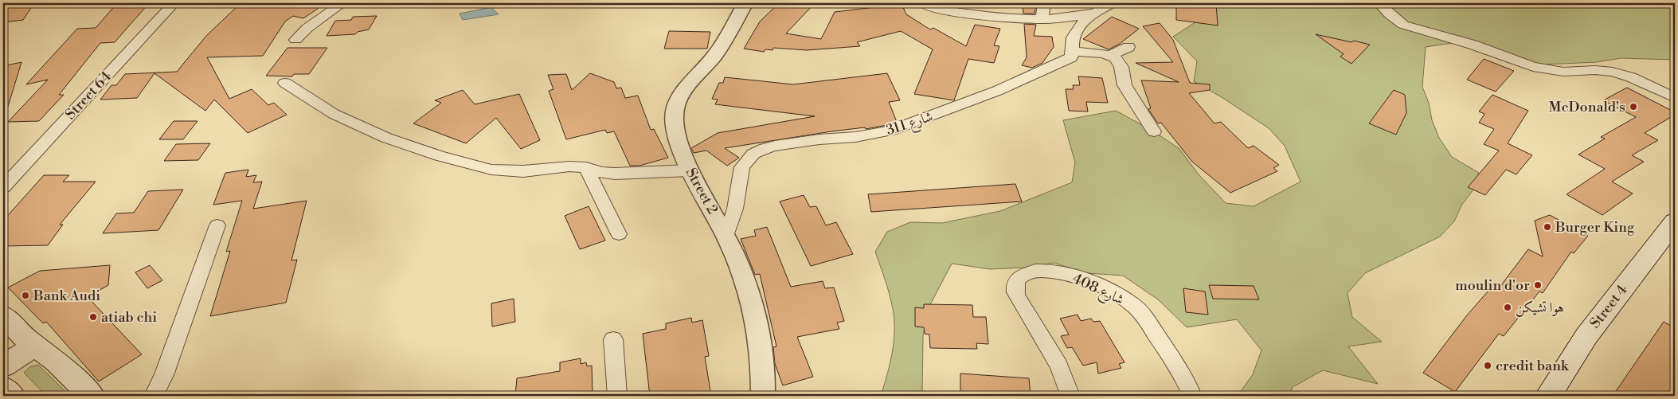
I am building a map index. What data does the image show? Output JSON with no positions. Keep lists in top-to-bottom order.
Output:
{
  "streets": {
    "main road": ["Street 4"],
    "street": [
      "Street 64",
      "شارع 311",
      "Street 2",
      "شارع 408"
    ]
  },
  "crossings": [
    ["شارع 311", "Street 2"]
  ],
  "places": [
    "McDonald's",
    "Burger King",
    "moulin d'or",
    "Bank Audi",
    "هوا تشيكن",
    "atiab chi",
    "credit bank"
  ]
}
